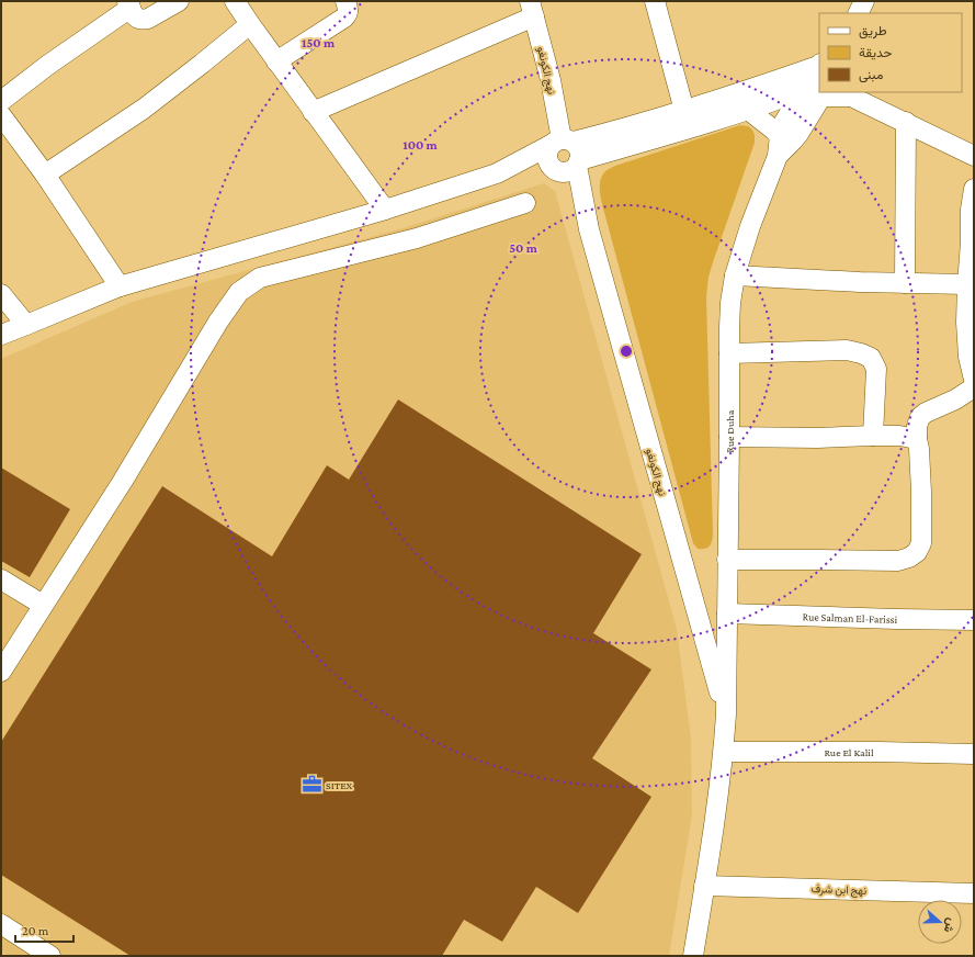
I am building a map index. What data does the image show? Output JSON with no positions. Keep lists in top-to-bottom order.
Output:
{
  "streets": {
    "street": [
      "نهج الكونغو",
      "Rue Duha",
      "Rue Salman El-Farissi",
      "Rue El Kalil",
      "نهج ابن شرف"
    ]
  },
  "crossings": [
    ["نهج الكونغو", "Rue Duha"],
    ["Rue Duha", "Rue Salman El-Farissi"],
    ["Rue Duha", "Rue El Kalil"],
    ["Rue Duha", "نهج ابن شرف"]
  ],
  "places": {
    "office": ["SITEX"]
  },
  "legend": ["طريق", "حديقة", "مبنى"],
  "scale_bar": "20 m",
  "north": "right",
  "rings": ["150 m", "100 m", "50 m"]
}
